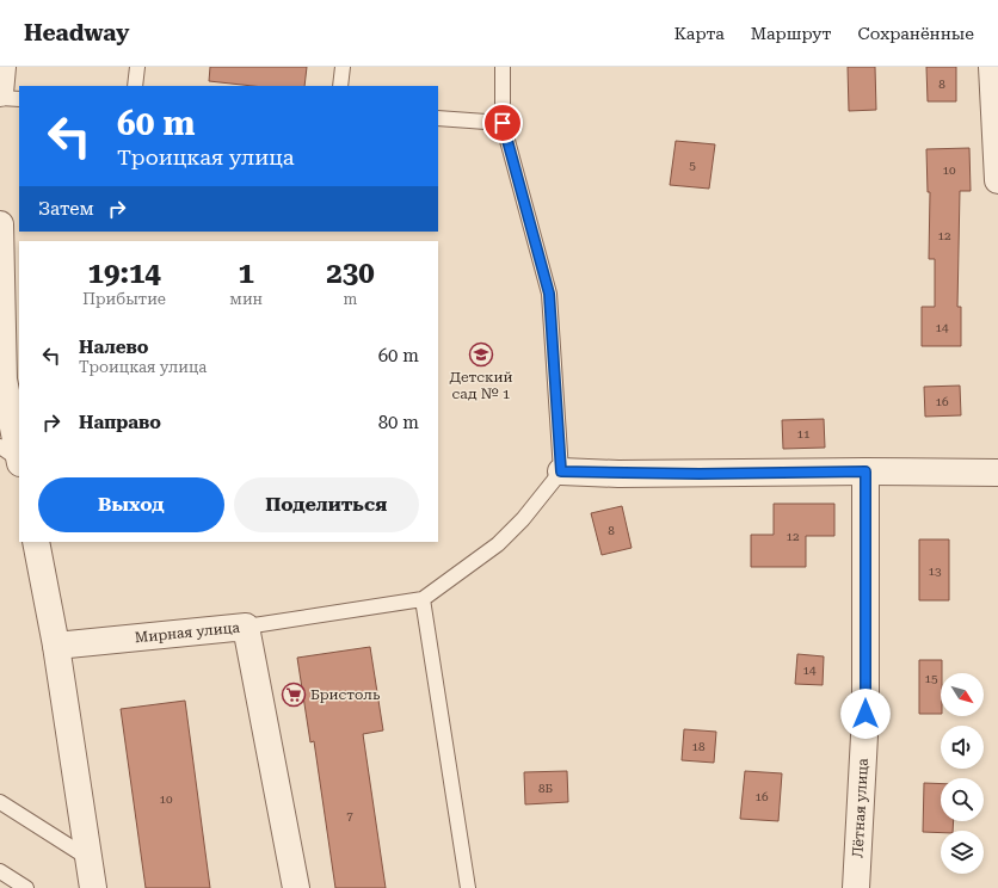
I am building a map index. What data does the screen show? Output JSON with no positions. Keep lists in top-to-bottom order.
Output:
{
  "streets": {
    "street": ["Мирная улица", "Лётная улица"]
  },
  "places": {
    "school or university": ["Детский сад № 1"],
    "supermarket": ["Бристоль"]
  },
  "house_numbers": [
    "8",
    "5",
    "10",
    "12",
    "14",
    "16",
    "11",
    "8",
    "12",
    "13",
    "14",
    "15",
    "18",
    "8Б",
    "16",
    "10",
    "7"
  ],
  "north": "bottom right",
  "page": {
    "header": "Headway",
    "nav": ["Карта", "Маршрут", "Сохранённые"],
    "turn": ["60 m", "Троицкая улица"],
    "then": "Затем",
    "eta": [
      "19:14",
      "Прибытие",
      "1",
      "мин",
      "230",
      "m"
    ],
    "list": [
      {
        "name": "Налево",
        "note": "Троицкая улица",
        "value": "60 m"
      },
      {
        "name": "Направо",
        "value": "80 m"
      }
    ],
    "buttons": ["Выход", "Поделиться"]
  }
}
